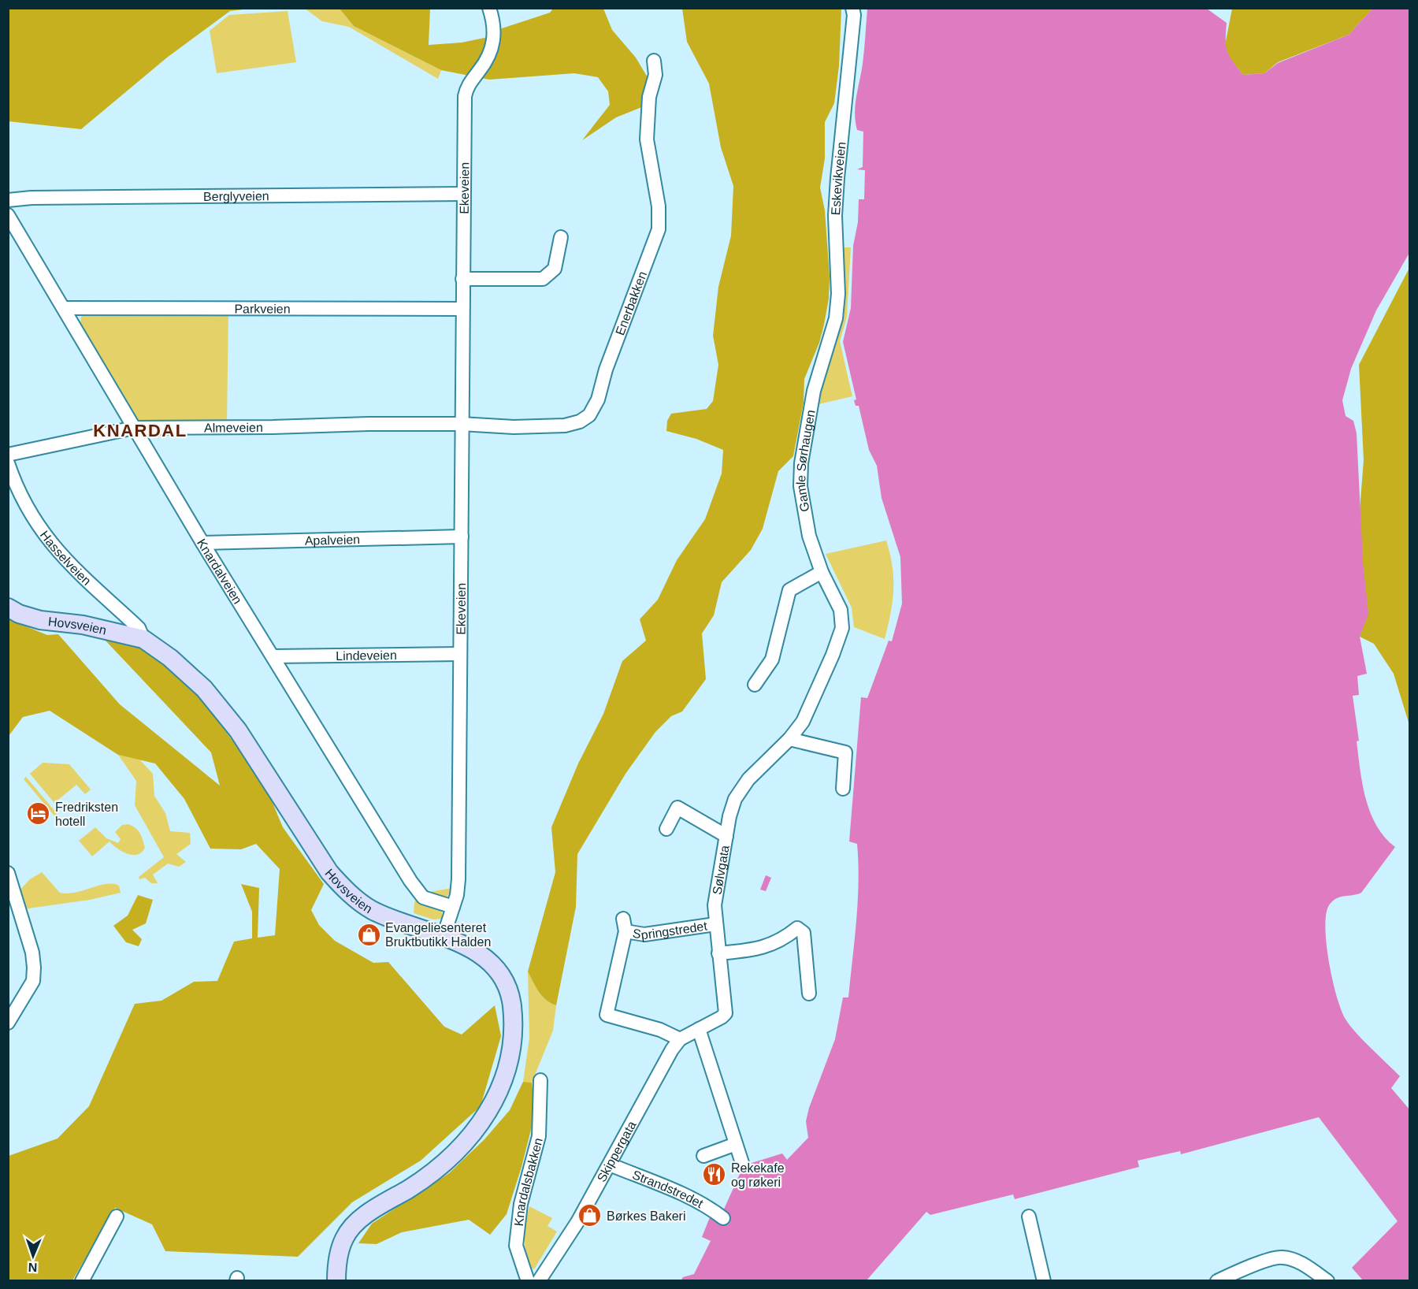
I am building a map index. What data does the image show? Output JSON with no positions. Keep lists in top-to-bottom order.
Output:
{
  "streets": {
    "street": [
      "Eskevikveien",
      "Ekeveien",
      "Berglyveien",
      "Enerbakken",
      "Parkveien",
      "Almeveien",
      "Gamle Sørhaugen",
      "Apalveien",
      "Hasselveien",
      "Knardalveien",
      "Hovsveien",
      "Lindeveien",
      "Sølvgata",
      "Springstredet",
      "Skippergata",
      "Knardalsbakken",
      "Strandstredet"
    ]
  },
  "crossings": [
    ["Eskevikveien", "Gamle Sørhaugen"],
    ["Ekeveien", "Berglyveien"],
    ["Ekeveien", "Enerbakken"],
    ["Ekeveien", "Parkveien"],
    ["Ekeveien", "Almeveien"],
    ["Ekeveien", "Apalveien"],
    ["Ekeveien", "Knardalveien"],
    ["Ekeveien", "Hovsveien"],
    ["Ekeveien", "Lindeveien"],
    ["Enerbakken", "Almeveien"],
    ["Parkveien", "Knardalveien"],
    ["Almeveien", "Knardalveien"],
    ["Gamle Sørhaugen", "Sølvgata"],
    ["Apalveien", "Knardalveien"],
    ["Hasselveien", "Hovsveien"],
    ["Knardalveien", "Lindeveien"],
    ["Sølvgata", "Springstredet"],
    ["Sølvgata", "Skippergata"],
    ["Springstredet", "Skippergata"],
    ["Skippergata", "Strandstredet"]
  ],
  "districts": ["KNARDAL"],
  "places": {
    "hotel": ["Fredriksten hotell"],
    "shop": ["Evangeliesenteret Bruktbutikk Halden", "Børkes Bakeri"],
    "restaurant": ["Rekekafe og røkeri"]
  },
  "north": "bottom"
}
